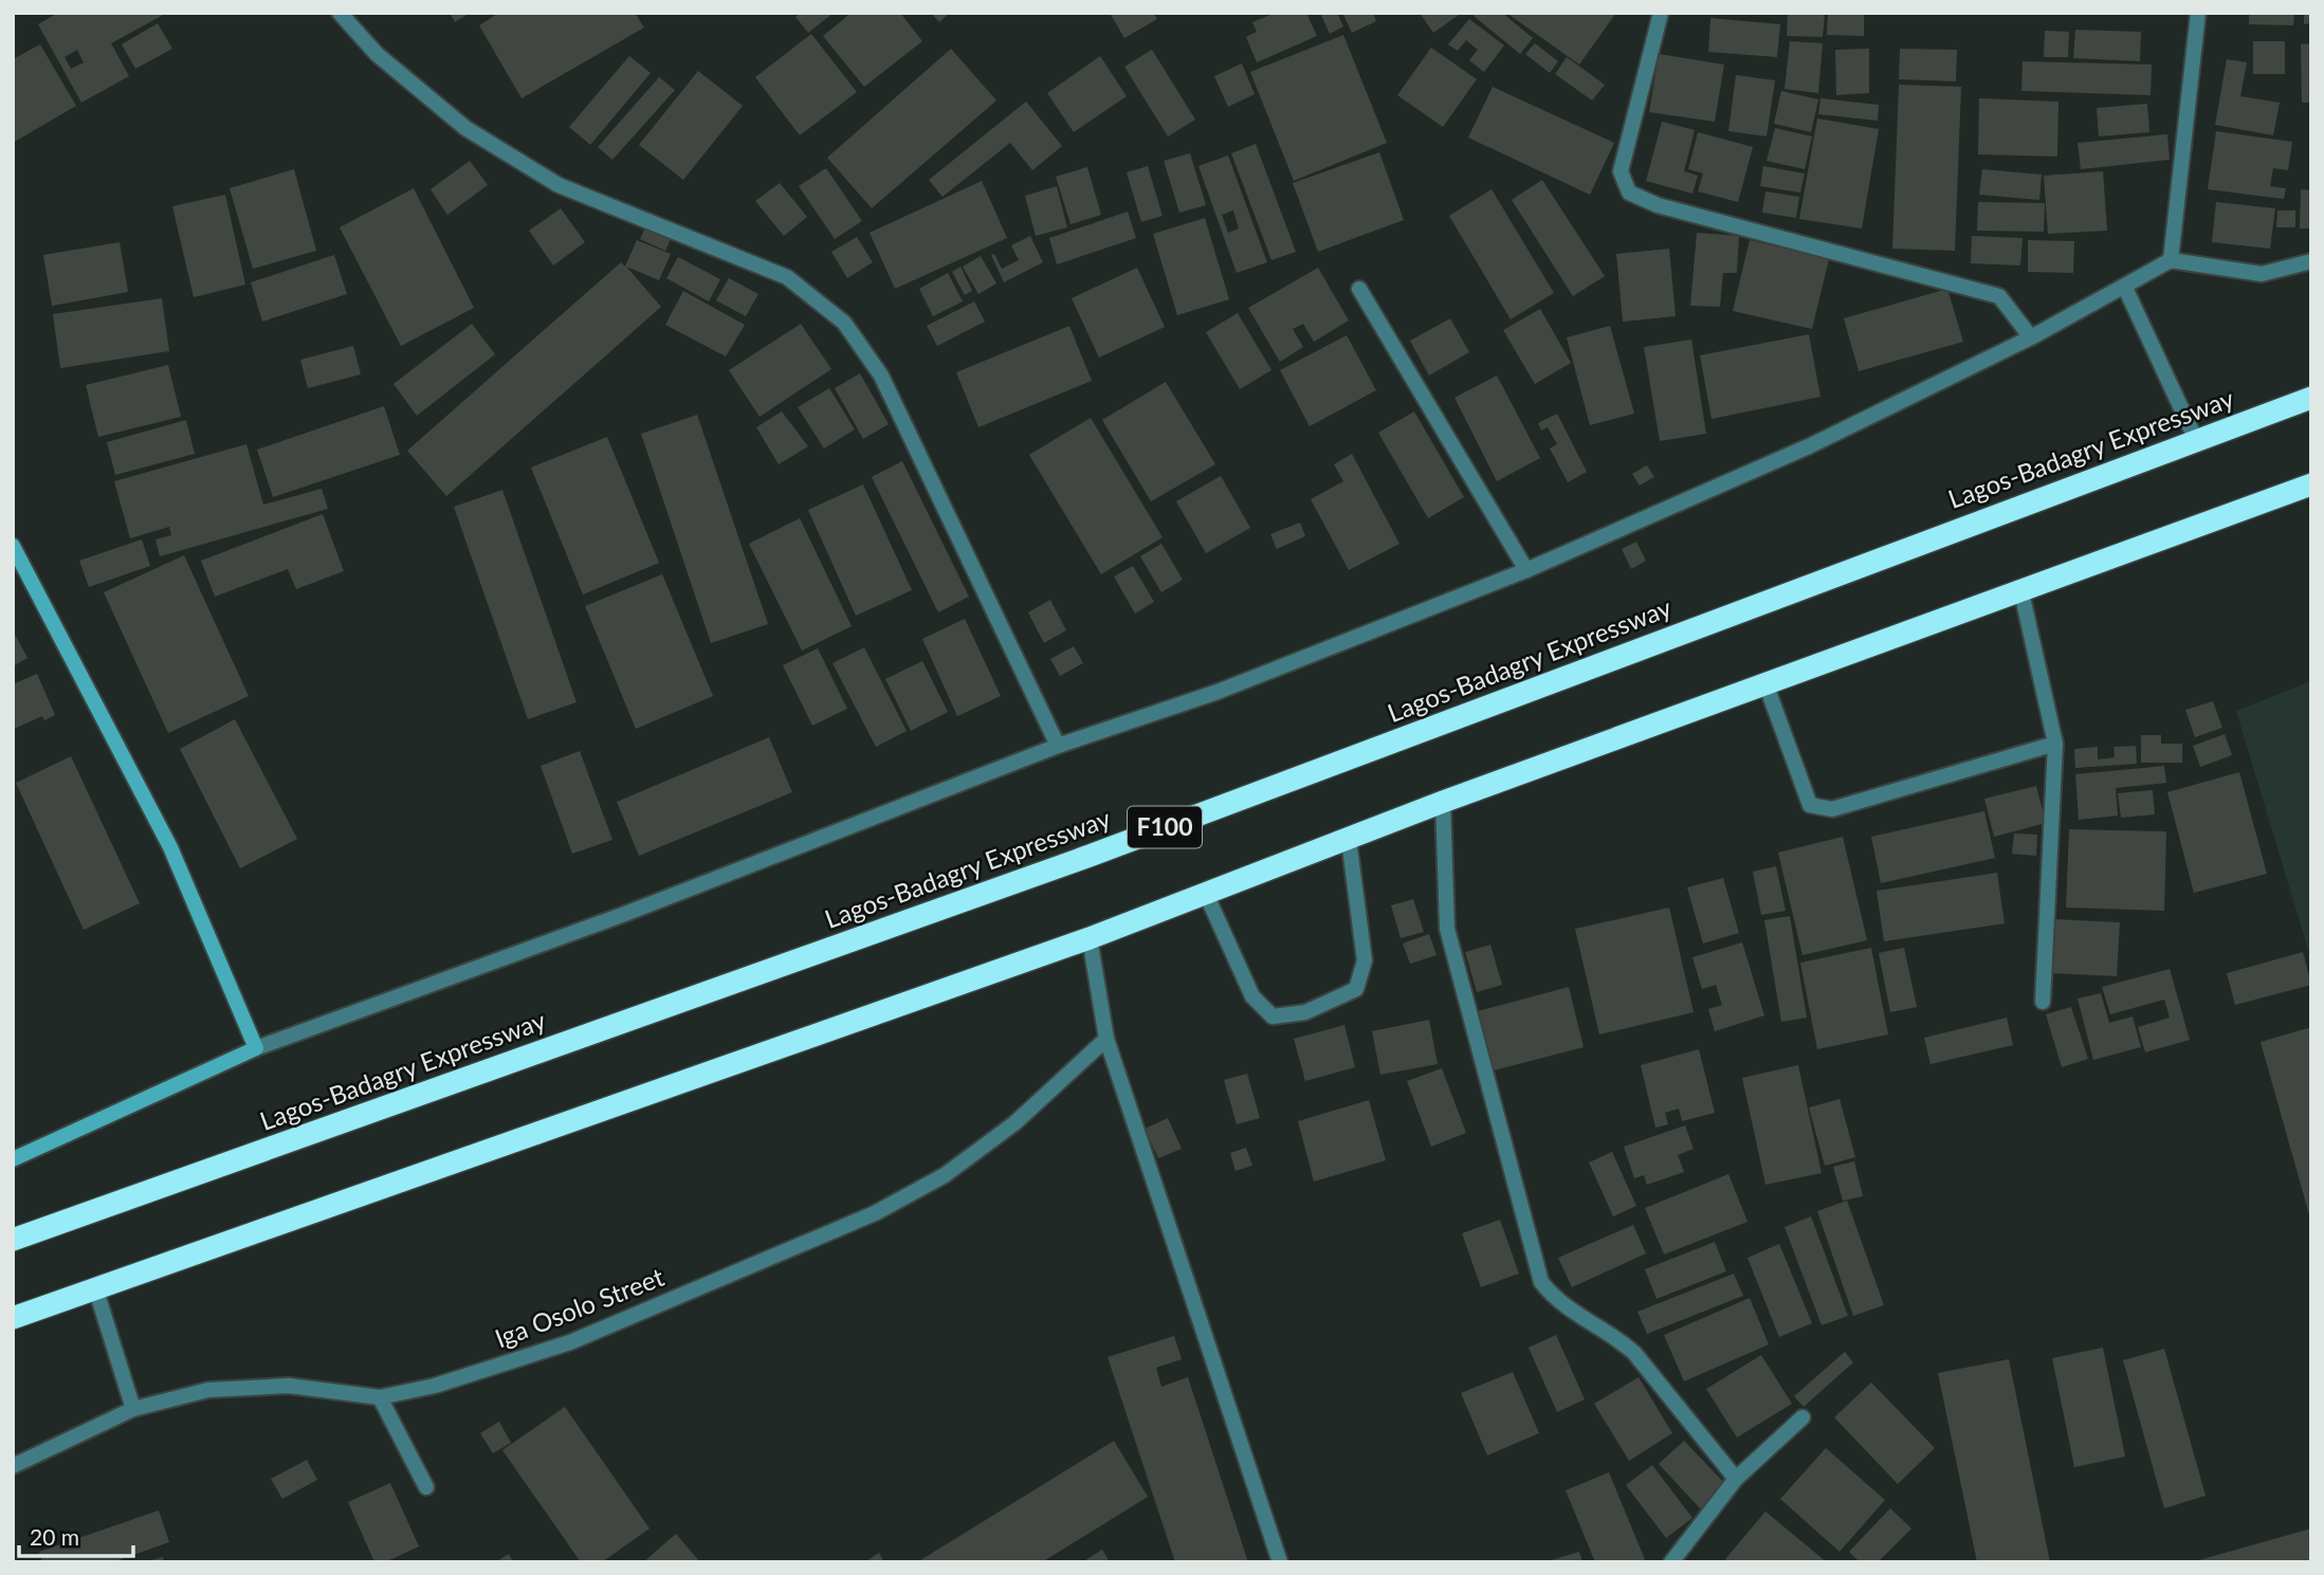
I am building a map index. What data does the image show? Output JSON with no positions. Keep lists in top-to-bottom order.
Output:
{
  "streets": {
    "highway": ["Lagos-Badagry Expressway", "F100"],
    "street": ["Iga Osolo Street"]
  },
  "scale_bar": "20 m"
}
